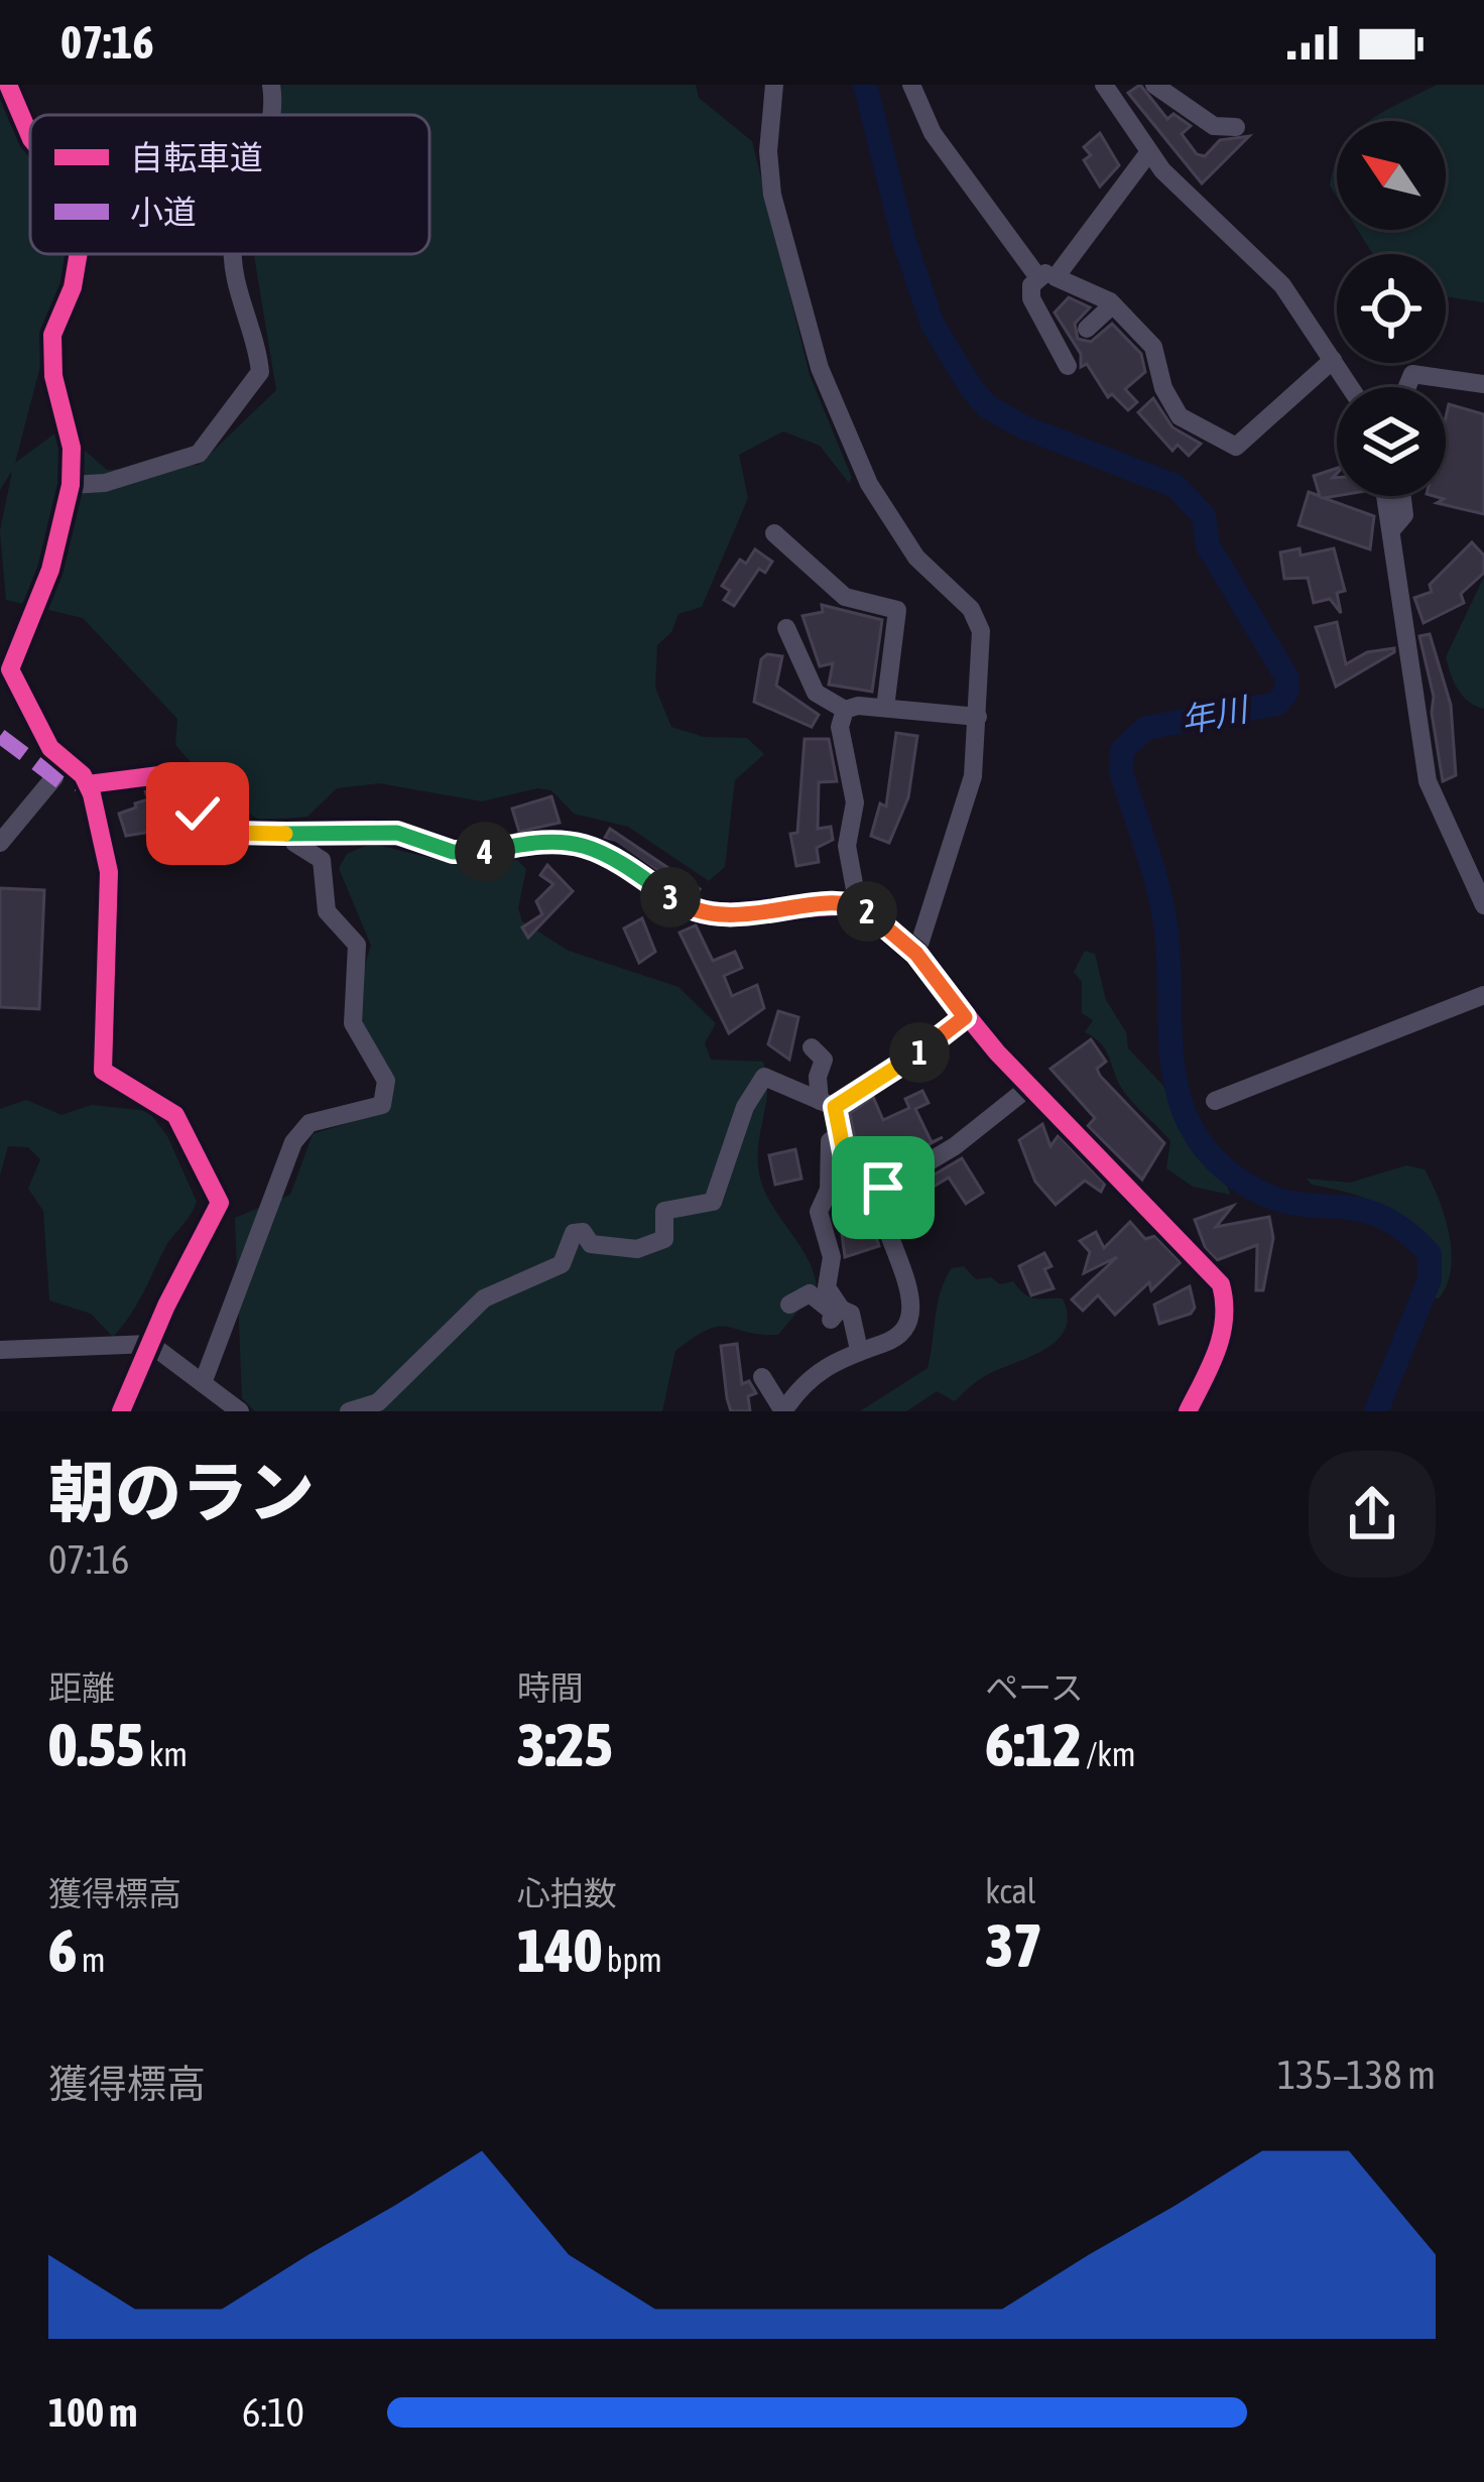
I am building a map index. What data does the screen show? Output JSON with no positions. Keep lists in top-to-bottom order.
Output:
{
  "water": ["年川"],
  "legend": ["自転車道", "小道"],
  "north": "top left",
  "page": {
    "status": "07:16",
    "pins": [
      "4",
      "3",
      "2",
      "1"
    ],
    "heading": ["朝のラン", "07:16"],
    "stats": [
      ["距離", "0.55 km"],
      ["時間", "3:25"],
      ["ペース", "6:12 /km"],
      ["獲得標高", "6 m"],
      ["心拍数", "140 bpm"],
      ["kcal", "37"]
    ],
    "chart": ["獲得標高", "135–138 m"],
    "list": [
      {
        "name": "100 m",
        "note": "6:10"
      }
    ]
  }
}
